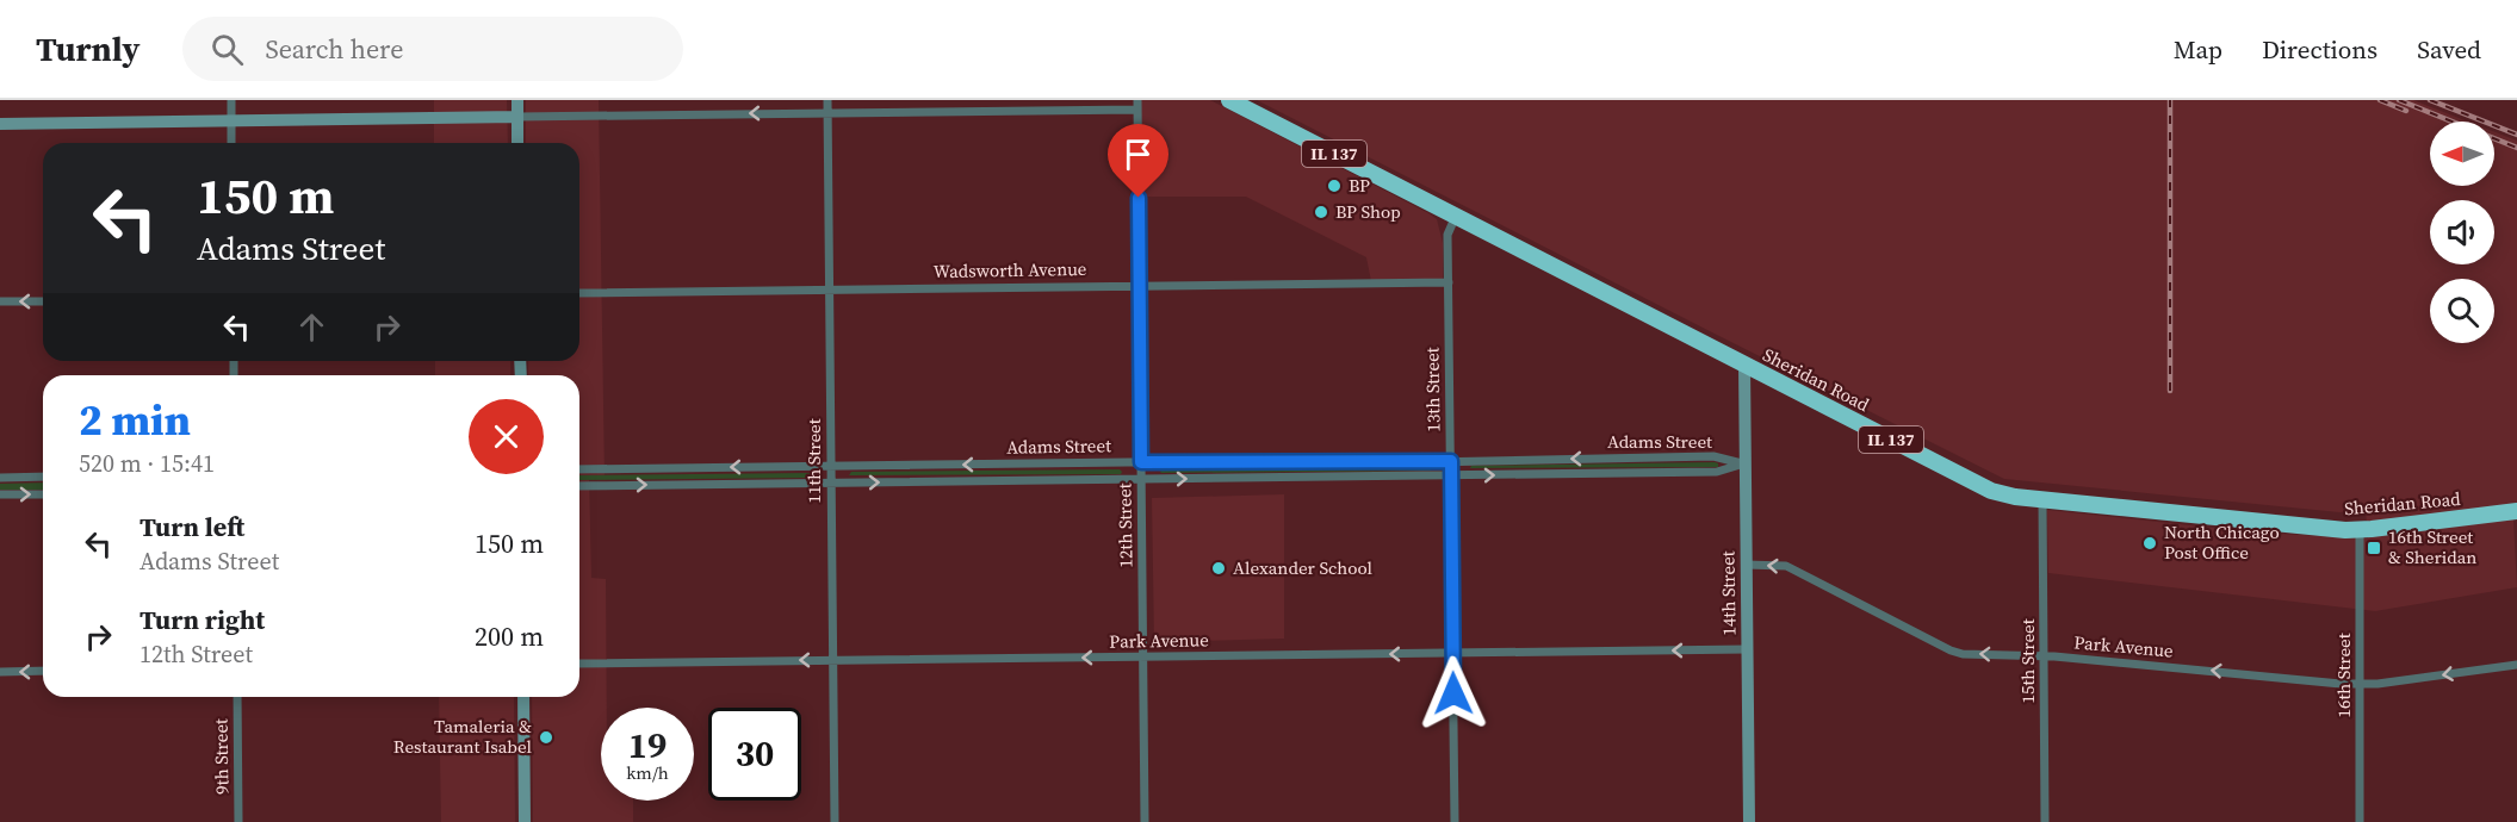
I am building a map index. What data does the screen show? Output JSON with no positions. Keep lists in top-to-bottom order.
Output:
{
  "streets": {
    "highway": ["IL 137", "Sheridan Road"],
    "street": [
      "Wadsworth Avenue",
      "13th Street",
      "Adams Street",
      "11th Street",
      "12th Street",
      "14th Street",
      "Park Avenue",
      "15th Street",
      "16th Street",
      "9th Street"
    ]
  },
  "crossings": [
    ["Wadsworth Avenue", "13th Street"],
    ["Wadsworth Avenue", "11th Street"],
    ["Wadsworth Avenue", "12th Street"],
    ["Sheridan Road", "13th Street"],
    ["Sheridan Road", "14th Street"],
    ["Sheridan Road", "15th Street"],
    ["Sheridan Road", "16th Street"],
    ["13th Street", "Adams Street"],
    ["13th Street", "Park Avenue"],
    ["Adams Street", "11th Street"],
    ["Adams Street", "12th Street"],
    ["Adams Street", "14th Street"],
    ["11th Street", "Park Avenue"],
    ["12th Street", "Park Avenue"],
    ["14th Street", "Park Avenue"],
    ["Park Avenue", "15th Street"],
    ["Park Avenue", "16th Street"]
  ],
  "one_way": ["Park Avenue"],
  "places": {
    "other": [
      "BP",
      "BP Shop",
      "North Chicago Post Office",
      "Alexander School",
      "Tamaleria & Restaurant Isabel"
    ],
    "transit": ["16th Street & Sheridan"]
  },
  "north": "left",
  "page": {
    "header": "Turnly",
    "search": "Search here",
    "nav": ["Map", "Directions", "Saved"],
    "turn": ["150 m", "Adams Street"],
    "heading": ["2 min", "520 m · 15:41"],
    "list": [
      {
        "name": "Turn left",
        "note": "Adams Street",
        "value": "150 m"
      },
      {
        "name": "Turn right",
        "note": "12th Street",
        "value": "200 m"
      }
    ],
    "speed": "19 km/h",
    "limit": "30"
  }
}
